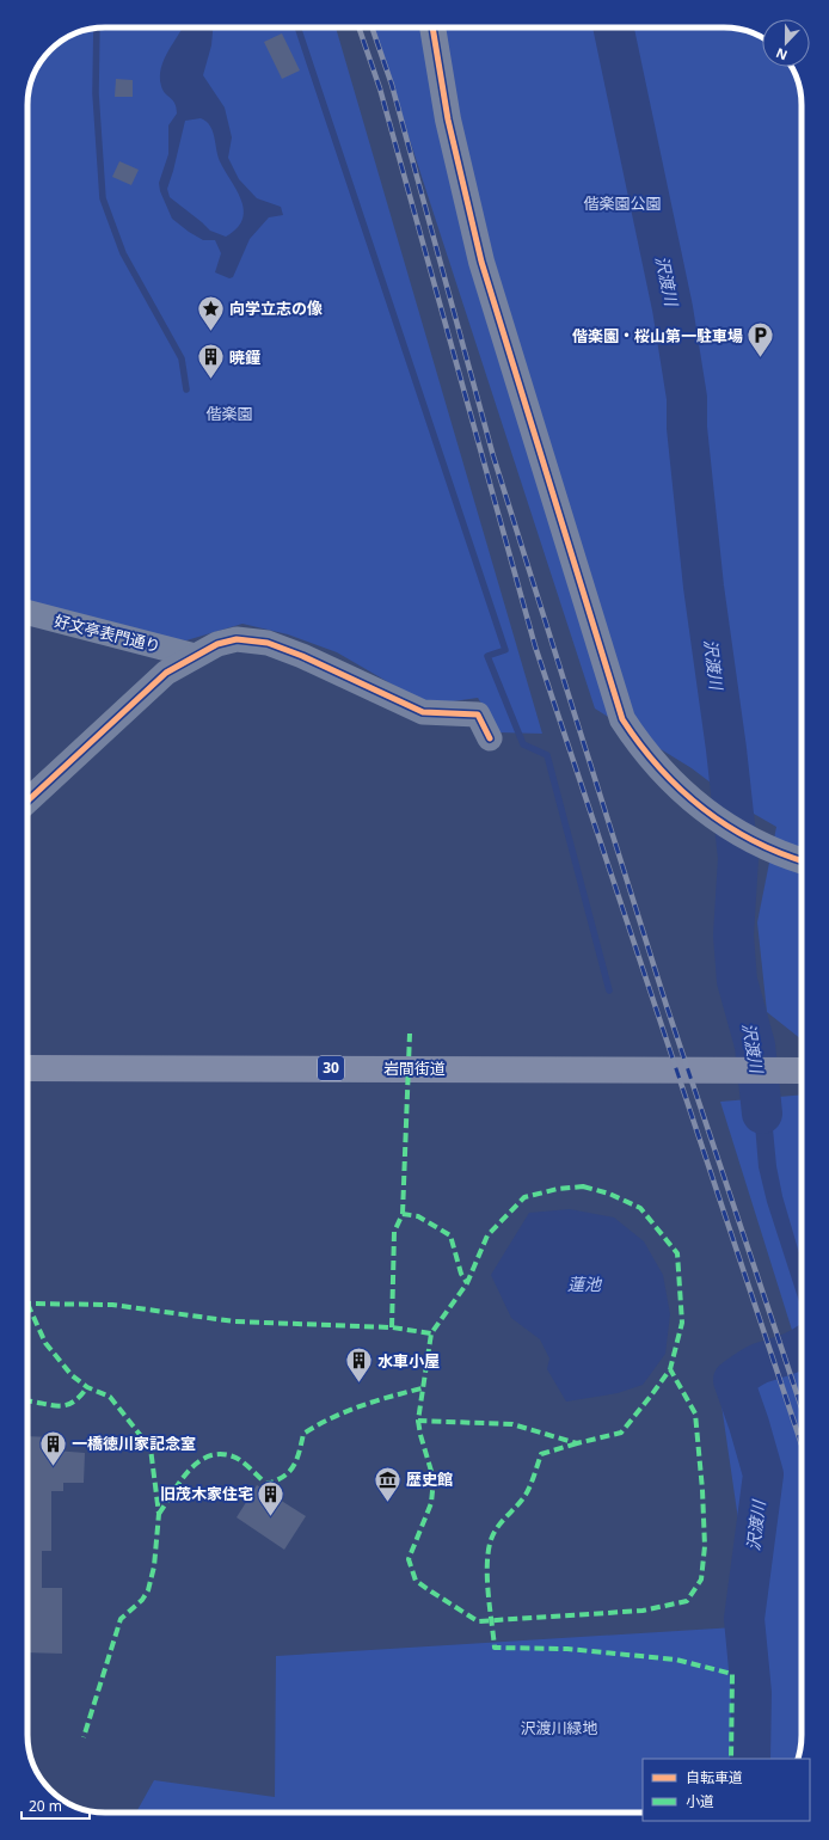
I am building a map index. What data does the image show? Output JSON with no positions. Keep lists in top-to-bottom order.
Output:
{
  "streets": {
    "main road": ["30", "岩間街道"],
    "street": ["好文亭表門通り"]
  },
  "water": ["沢渡川", "蓮池"],
  "parks": ["偕楽園公園", "偕楽園", "沢渡川緑地"],
  "places": {
    "place": ["向学立志の像"],
    "parking": ["偕楽園・桜山第一駐車場"],
    "building": [
      "暁鐘",
      "水車小屋",
      "一橋徳川家記念室",
      "旧茂木家住宅"
    ],
    "museum": ["歴史館"]
  },
  "legend": ["自転車道", "小道"],
  "scale_bar": "20 m",
  "north": "bottom"
}
